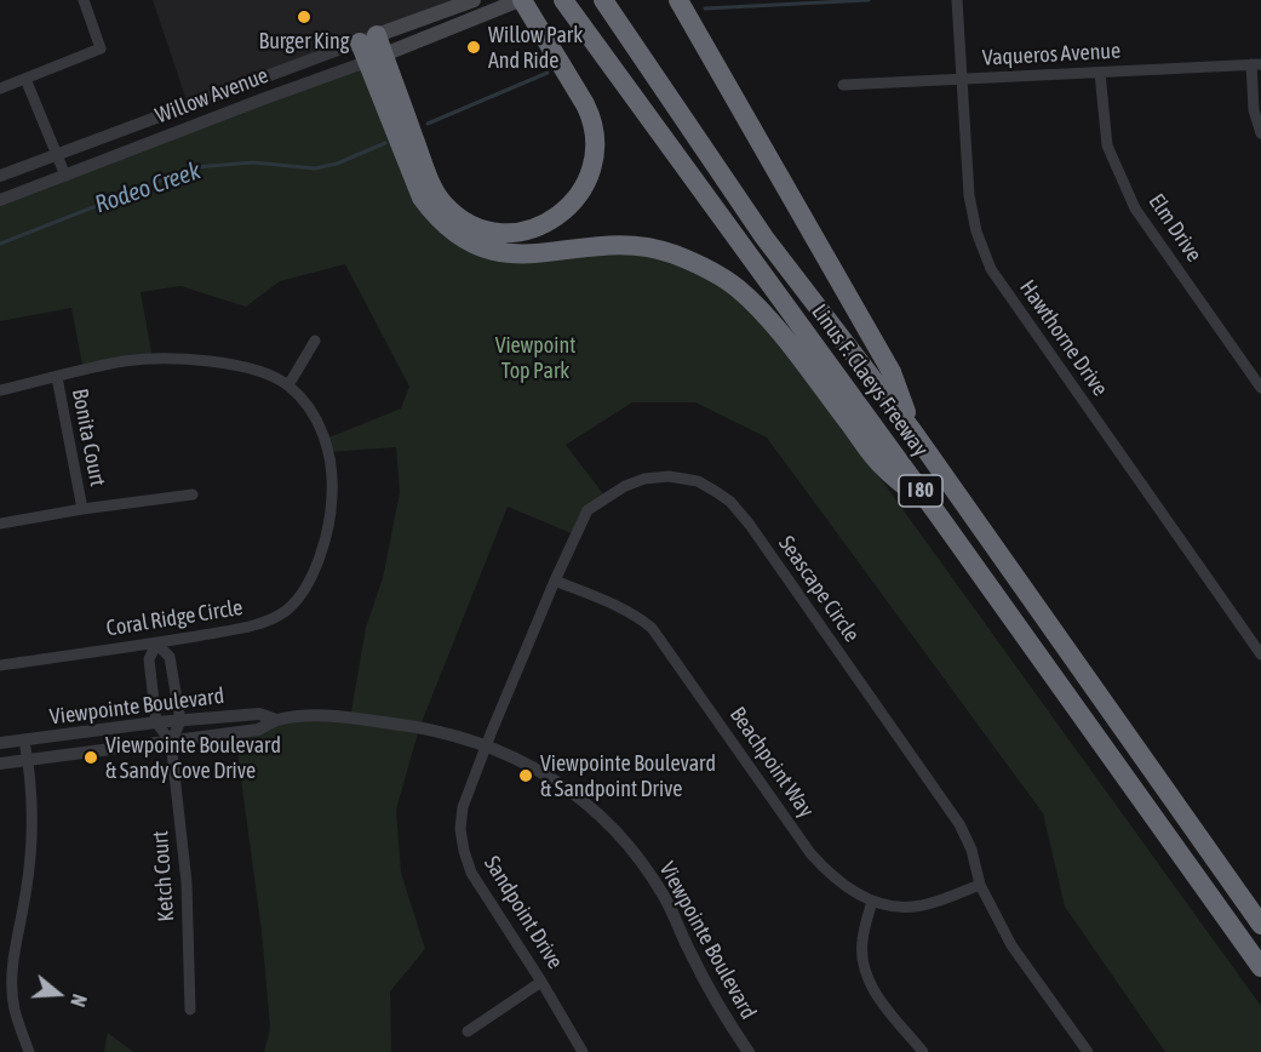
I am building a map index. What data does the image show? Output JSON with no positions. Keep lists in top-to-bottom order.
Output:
{
  "streets": {
    "highway": ["Linus F. Claeys Freeway", "I 80"],
    "main road": ["Willow Avenue"],
    "street": [
      "Vaqueros Avenue",
      "Elm Drive",
      "Hawthorne Drive",
      "Bonita Court",
      "Seascape Circle",
      "Coral Ridge Circle",
      "Viewpointe Boulevard",
      "Beachpoint Way",
      "Ketch Court",
      "Sandpoint Drive"
    ]
  },
  "crossings": [
    ["Vaqueros Avenue", "Elm Drive"],
    ["Vaqueros Avenue", "Hawthorne Drive"],
    ["Bonita Court", "Coral Ridge Circle"],
    ["Seascape Circle", "Viewpointe Boulevard"],
    ["Seascape Circle", "Beachpoint Way"],
    ["Seascape Circle", "Sandpoint Drive"],
    ["Viewpointe Boulevard", "Ketch Court"],
    ["Viewpointe Boulevard", "Sandpoint Drive"]
  ],
  "water": ["Rodeo Creek"],
  "parks": ["Viewpoint Top Park"],
  "places": [
    "Burger King",
    "Willow Park And Ride",
    "Viewpointe Boulevard & Sandy Cove Drive",
    "Viewpointe Boulevard & Sandpoint Drive"
  ],
  "north": "right"
}
